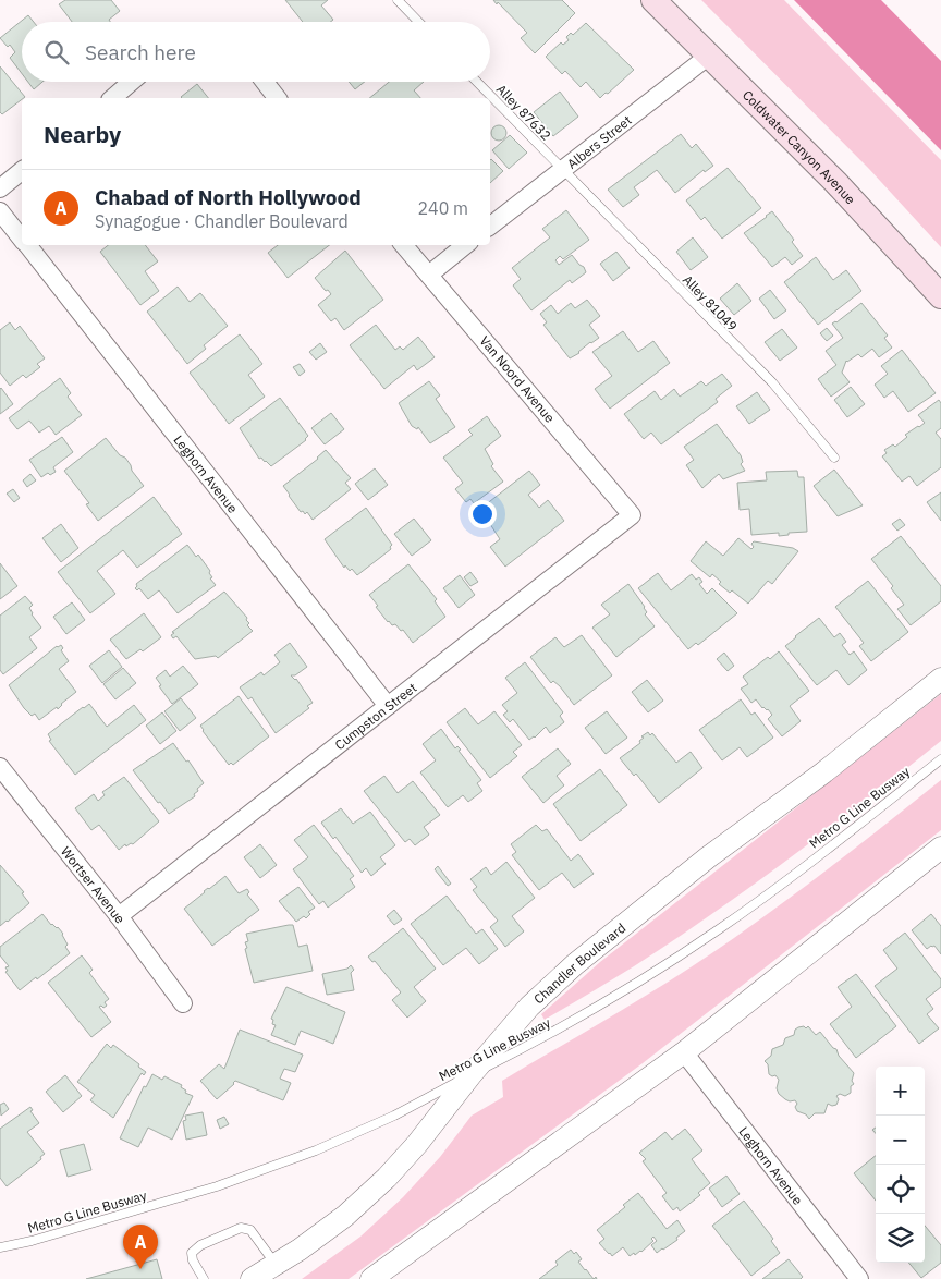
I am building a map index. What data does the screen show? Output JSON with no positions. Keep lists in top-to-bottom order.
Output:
{
  "streets": {
    "main road": ["Coldwater Canyon Avenue"],
    "street": [
      "Albers Street",
      "Van Noord Avenue",
      "Leghorn Avenue",
      "Cumpston Street",
      "Wortser Avenue",
      "Chandler Boulevard"
    ],
    "lane": ["Alley 87632", "Alley 81049", "Metro G Line Busway"]
  },
  "crossings": [
    ["Alley 87632", "Albers Street"],
    ["Alley 87632", "Alley 81049"],
    ["Albers Street", "Coldwater Canyon Avenue"],
    ["Albers Street", "Alley 81049"],
    ["Van Noord Avenue", "Cumpston Street"],
    ["Leghorn Avenue", "Cumpston Street"],
    ["Cumpston Street", "Wortser Avenue"],
    ["Metro G Line Busway", "Chandler Boulevard"]
  ],
  "page": {
    "search": "Search here",
    "heading": "Nearby",
    "list": [
      {
        "mark": "A",
        "name": "Chabad of North Hollywood",
        "note": "Synagogue · Chandler Boulevard",
        "value": "240 m"
      }
    ],
    "map_buttons": ["+", "−"],
    "pins": "A"
  }
}
